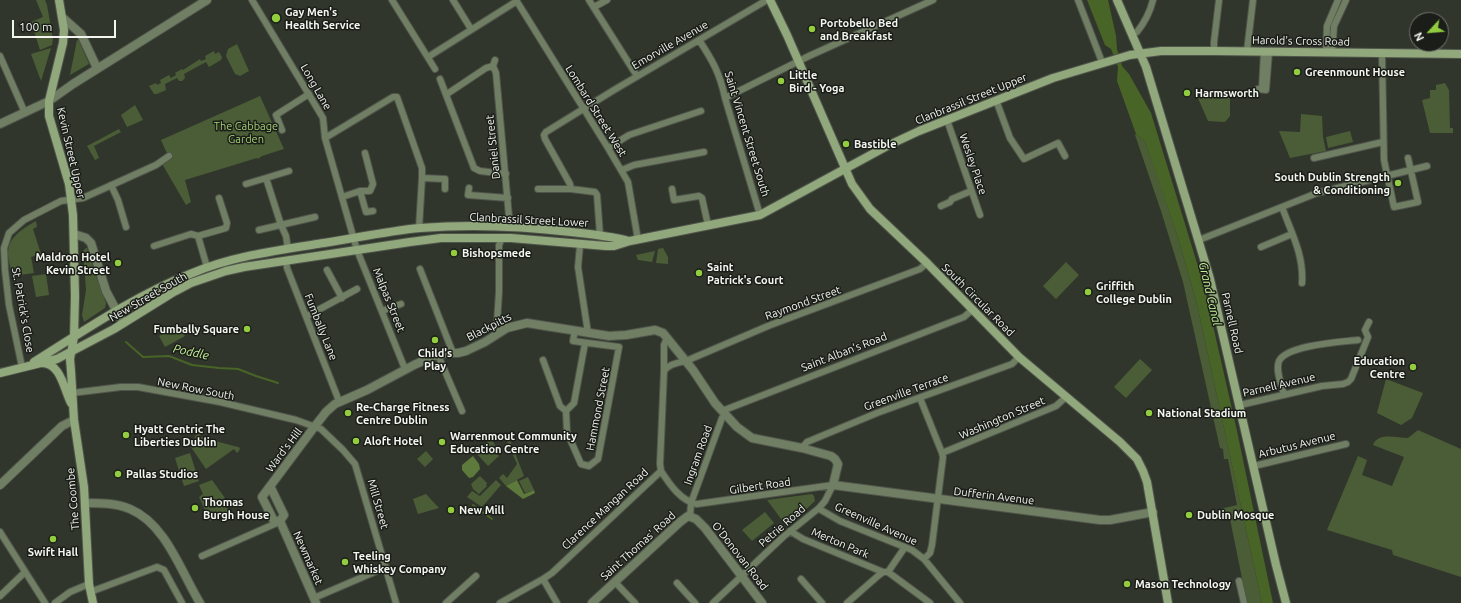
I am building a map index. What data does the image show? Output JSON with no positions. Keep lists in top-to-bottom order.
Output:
{
  "streets": {
    "main road": [
      "Harold's Cross Road",
      "Clanbrassil Street Upper",
      "Kevin Street Upper",
      "Clanbrassil Street Lower",
      "New Street South",
      "South Circular Road",
      "Parnell Road",
      "The Coombe"
    ],
    "street": [
      "Emorville Avenue",
      "Long Lane",
      "Lombard Street West",
      "Saint Vincent Street South",
      "Daniel Street",
      "Wesley Place",
      "Malpas Street",
      "Raymond Street",
      "St. Patrick's Close",
      "Fumbally Lane",
      "Blackpitts",
      "Saint Alban's Road",
      "Parnell Avenue",
      "New Row South",
      "Greenville Terrace",
      "Hammond Street",
      "Washington Street",
      "Arbutus Avenue",
      "Ward's Hill",
      "Ingram Road",
      "Gilbert Road",
      "Dufferin Avenue",
      "Mill Street",
      "Clarence Mangan Road",
      "Greenville Avenue",
      "Petrie Road",
      "Merton Park",
      "Saint Thomas' Road",
      "O'Donovan Road",
      "Newmarket"
    ]
  },
  "crossings": [
    ["Harold's Cross Road", "Clanbrassil Street Upper"],
    ["Harold's Cross Road", "Parnell Road"],
    ["Emorville Avenue", "Lombard Street West"],
    ["Emorville Avenue", "Saint Vincent Street South"],
    ["Long Lane", "Clanbrassil Street Lower"],
    ["Long Lane", "New Street South"],
    ["Long Lane", "Malpas Street"],
    ["Clanbrassil Street Upper", "Wesley Place"],
    ["Clanbrassil Street Upper", "Clanbrassil Street Lower"],
    ["Clanbrassil Street Upper", "South Circular Road"],
    ["Lombard Street West", "Clanbrassil Street Lower"],
    ["Saint Vincent Street South", "Clanbrassil Street Lower"],
    ["Daniel Street", "Clanbrassil Street Lower"],
    ["Kevin Street Upper", "New Street South"],
    ["Kevin Street Upper", "St. Patrick's Close"],
    ["Kevin Street Upper", "New Row South"],
    ["Kevin Street Upper", "The Coombe"],
    ["Clanbrassil Street Lower", "New Street South"],
    ["Clanbrassil Street Lower", "Malpas Street"],
    ["Clanbrassil Street Lower", "South Circular Road"],
    ["New Street South", "Malpas Street"],
    ["New Street South", "St. Patrick's Close"],
    ["New Street South", "Fumbally Lane"],
    ["Malpas Street", "Blackpitts"],
    ["South Circular Road", "Raymond Street"],
    ["South Circular Road", "Saint Alban's Road"],
    ["South Circular Road", "Greenville Terrace"],
    ["South Circular Road", "Washington Street"],
    ["South Circular Road", "Dufferin Avenue"],
    ["Raymond Street", "Greenville Avenue"],
    ["Parnell Road", "Parnell Avenue"],
    ["Parnell Road", "Arbutus Avenue"],
    ["Fumbally Lane", "Blackpitts"],
    ["Blackpitts", "New Row South"],
    ["Blackpitts", "Ward's Hill"],
    ["Blackpitts", "Mill Street"],
    ["Blackpitts", "Clarence Mangan Road"],
    ["Blackpitts", "Greenville Avenue"],
    ["Saint Alban's Road", "Ingram Road"],
    ["Saint Alban's Road", "Greenville Avenue"],
    ["New Row South", "Ward's Hill"],
    ["New Row South", "The Coombe"],
    ["New Row South", "Mill Street"],
    ["Greenville Terrace", "Greenville Avenue"],
    ["Ward's Hill", "Mill Street"],
    ["Ward's Hill", "Newmarket"],
    ["Ingram Road", "Gilbert Road"],
    ["Ingram Road", "Greenville Avenue"],
    ["Ingram Road", "Saint Thomas' Road"],
    ["Gilbert Road", "Dufferin Avenue"],
    ["Gilbert Road", "Greenville Avenue"],
    ["Dufferin Avenue", "Greenville Avenue"],
    ["Clarence Mangan Road", "Greenville Avenue"],
    ["Greenville Avenue", "Petrie Road"],
    ["Petrie Road", "Merton Park"],
    ["Petrie Road", "O'Donovan Road"],
    ["Saint Thomas' Road", "O'Donovan Road"]
  ],
  "water": ["Grand Canal", "Poddle"],
  "parks": ["The Cabbage Garden"],
  "places": [
    "Gay Men's Health Service",
    "Portobello Bed and Breakfast",
    "Greenmount House",
    "Little Bird - Yoga",
    "Harmsworth",
    "Bastible",
    "South Dublin Strength & Conditioning",
    "Bishopsmede",
    "Maldron Hotel Kevin Street",
    "Saint Patrick's Court",
    "Griffith College Dublin",
    "Fumbally Square",
    "Child's Play",
    "Education Centre",
    "Re-Charge Fitness Centre Dublin",
    "National Stadium",
    "Hyatt Centric The Liberties Dublin",
    "Aloft Hotel",
    "Warrenmout Community Education Centre",
    "Pallas Studios",
    "Thomas Burgh House",
    "New Mill",
    "Dublin Mosque",
    "Swift Hall",
    "Teeling Whiskey Company",
    "Mason Technology"
  ],
  "scale_bar": "100 m",
  "north": "bottom left"
}
